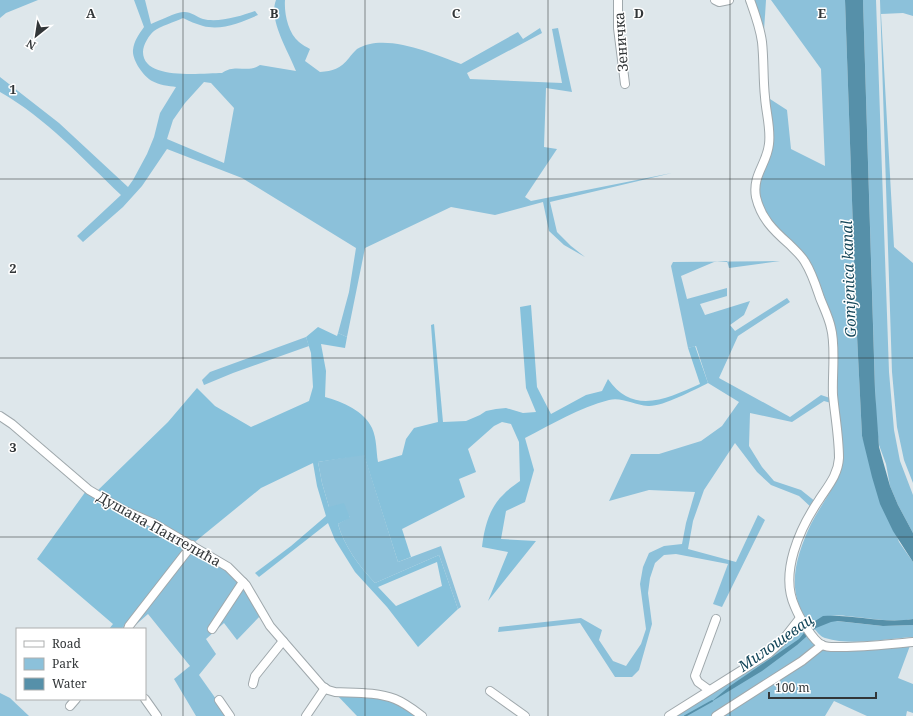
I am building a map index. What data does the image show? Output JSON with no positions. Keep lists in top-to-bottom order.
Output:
{
  "streets": {
    "street": ["Зеничка", "Душана Пантелића"]
  },
  "water": ["Gomjenica kanal", "Милошевац"],
  "legend": ["Road", "Park", "Water"],
  "scale_bar": "100 m",
  "north": "bottom left",
  "grid": {
    "columns": [
      "A",
      "B",
      "C",
      "D",
      "E"
    ],
    "rows": ["1", "2", "3"]
  }
}
